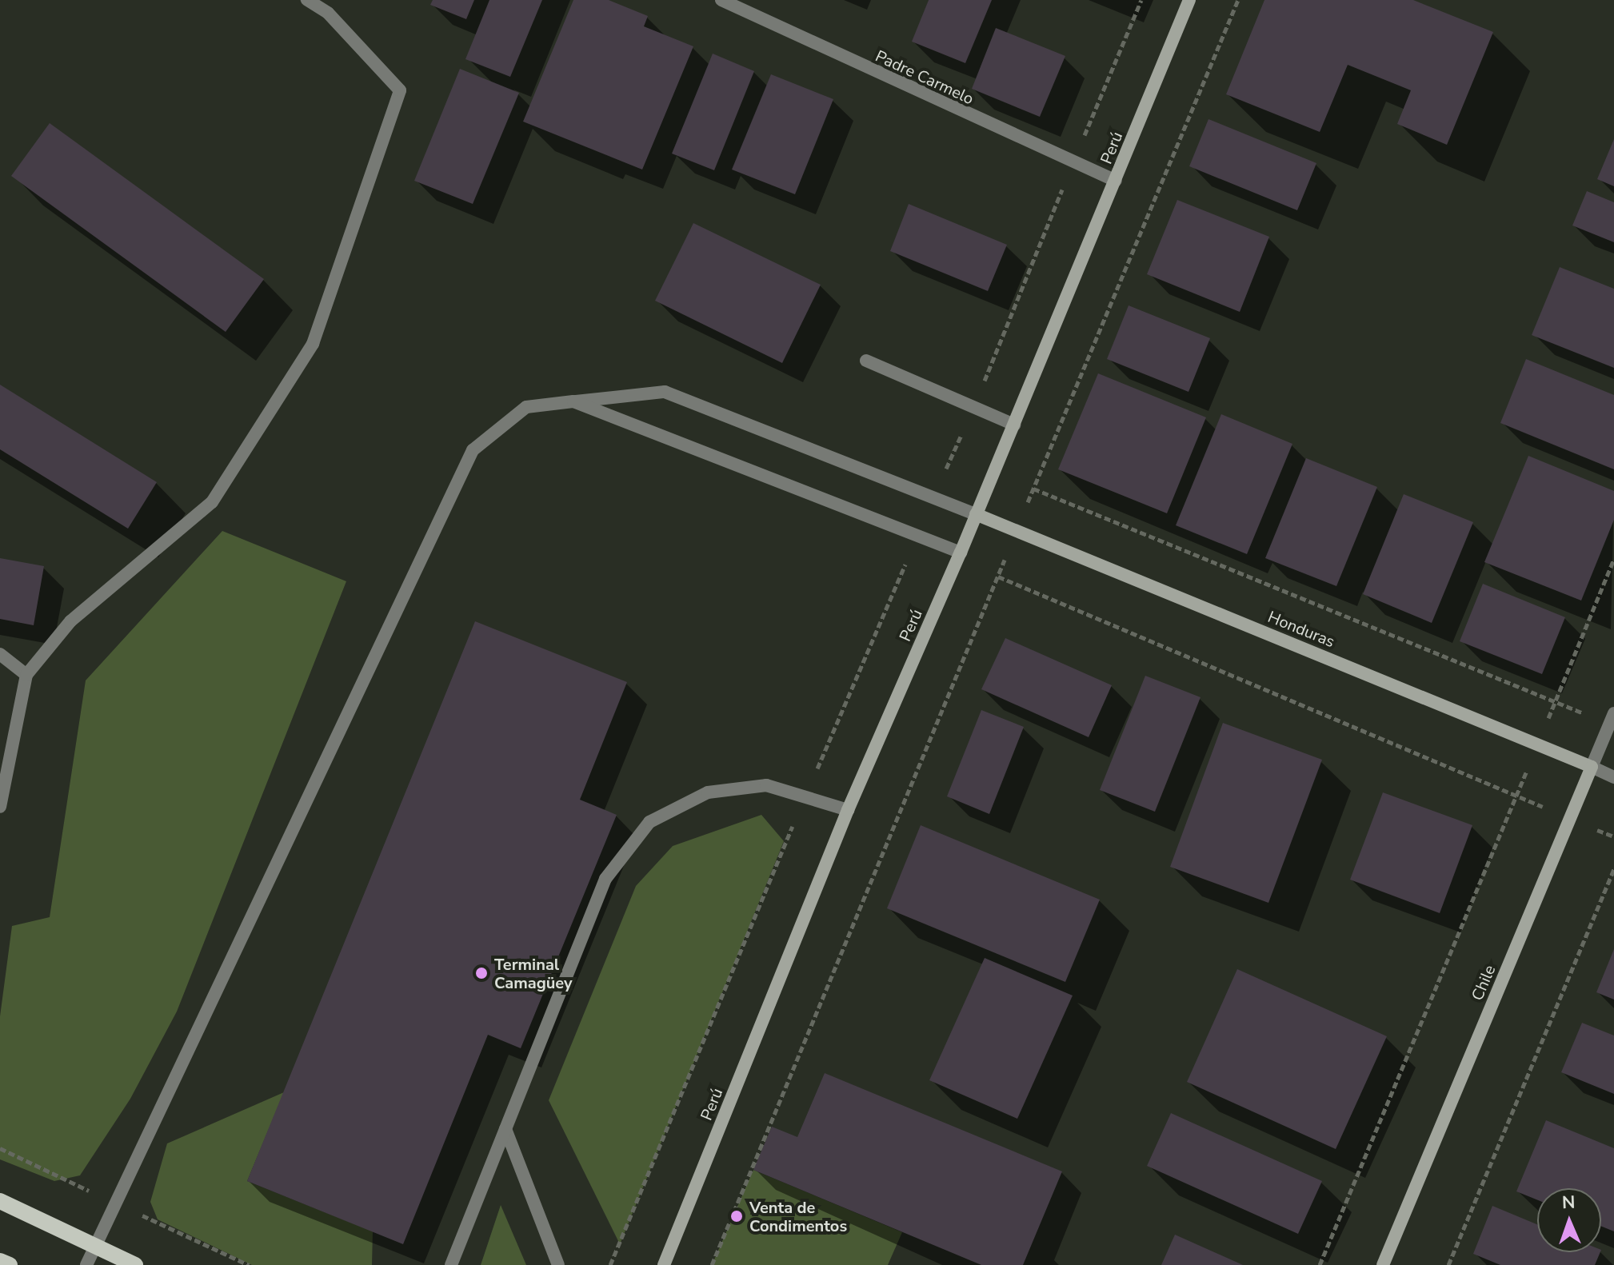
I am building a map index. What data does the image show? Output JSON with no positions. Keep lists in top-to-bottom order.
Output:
{
  "streets": {
    "street": [
      "Padre Carmelo",
      "Perú",
      "Honduras",
      "Chile"
    ]
  },
  "crossings": [
    ["Padre Carmelo", "Perú"],
    ["Perú", "Honduras"],
    ["Honduras", "Chile"]
  ],
  "places": ["Terminal Camagüey", "Venta de Condimentos"],
  "north": "top"
}
